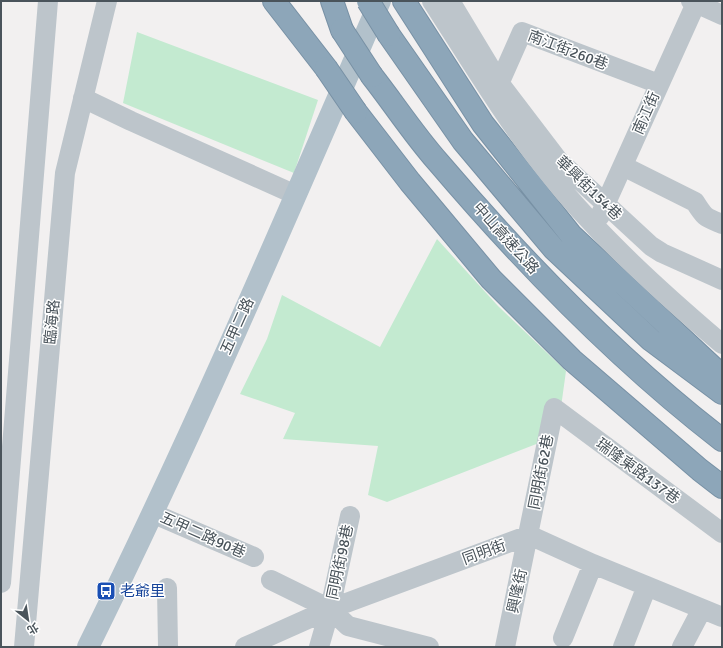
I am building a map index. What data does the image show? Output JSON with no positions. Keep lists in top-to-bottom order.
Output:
{
  "streets": {
    "highway": ["中山高速公路"],
    "main road": ["五甲二路"],
    "street": [
      "南江街260巷",
      "南江街",
      "華興街154巷",
      "臨海路",
      "瑞隆東路137巷",
      "同明街62巷",
      "五甲二路90巷",
      "同明街",
      "同明街98巷",
      "興隆街"
    ]
  },
  "crossings": [
    ["南江街260巷", "南江街"],
    ["南江街260巷", "華興街154巷"],
    ["南江街", "華興街154巷"],
    ["五甲二路", "五甲二路90巷"],
    ["瑞隆東路137巷", "同明街62巷"],
    ["同明街62巷", "同明街"],
    ["同明街62巷", "興隆街"],
    ["同明街", "同明街98巷"],
    ["同明街", "興隆街"]
  ],
  "places": {
    "bus stop": ["老爺里"]
  },
  "north": "bottom right"
}
